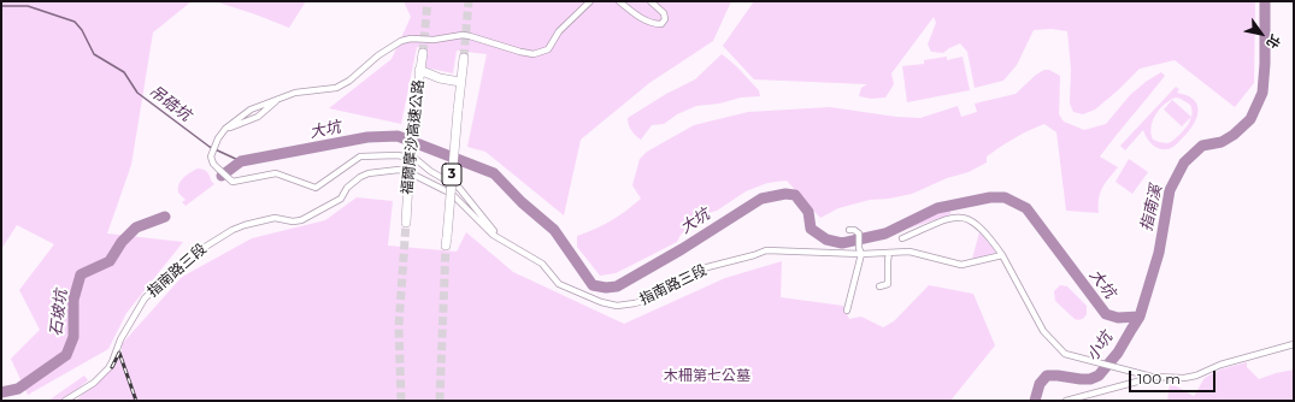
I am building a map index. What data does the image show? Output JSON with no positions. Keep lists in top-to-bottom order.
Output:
{
  "streets": {
    "highway": ["福爾摩沙高速公路", "3"],
    "street": ["指南路三段"]
  },
  "water": [
    "吊硞坑",
    "大坑",
    "指南溪",
    "石坡坑",
    "小坑"
  ],
  "parks": ["木柵第七公墓"],
  "scale_bar": "100 m",
  "north": "bottom right"
}
